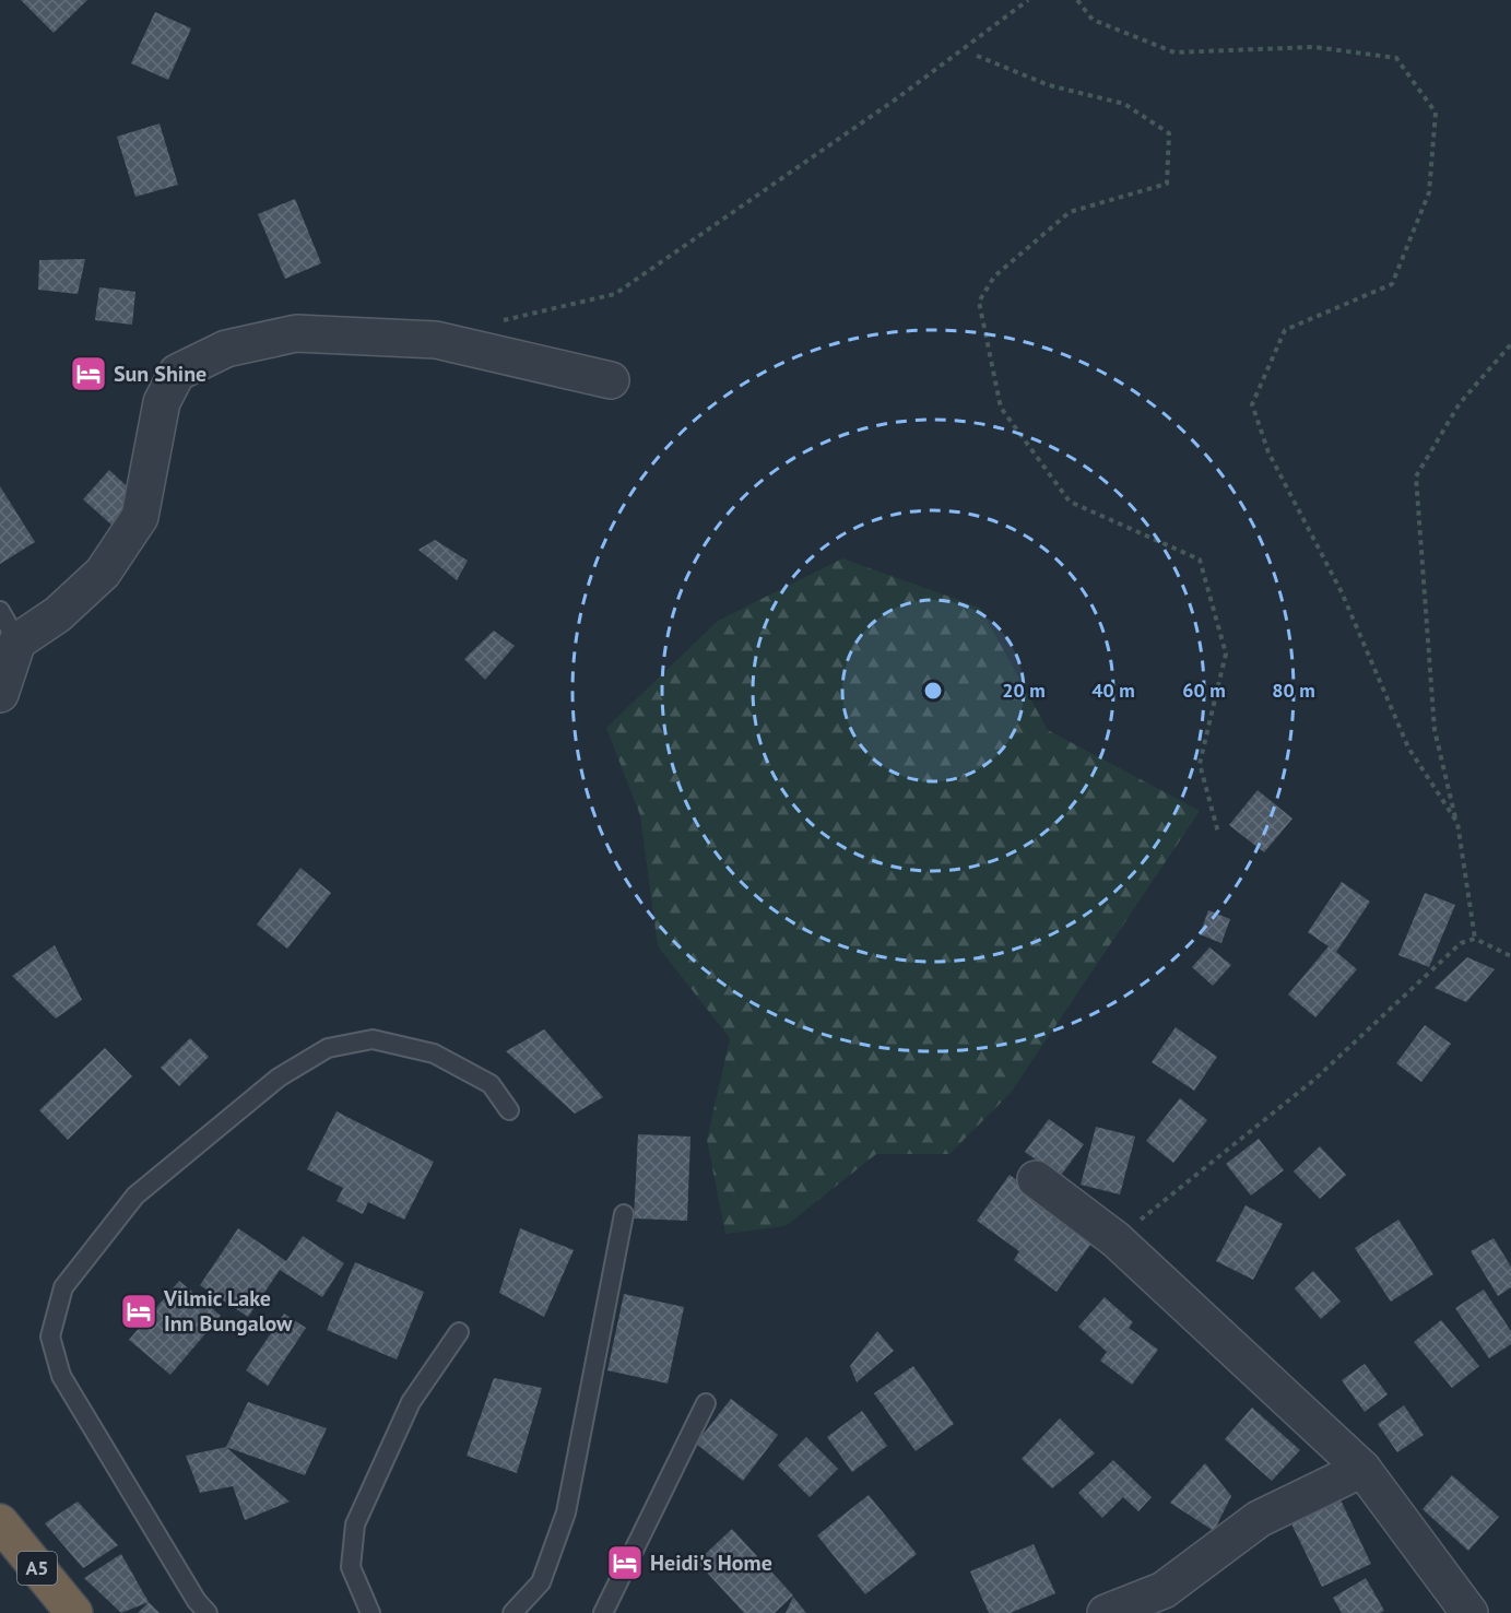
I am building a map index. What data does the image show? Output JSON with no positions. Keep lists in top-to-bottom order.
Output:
{
  "streets": {
    "highway": ["A5"]
  },
  "places": {
    "hotel": ["Sun Shine", "Vilmic Lake Inn Bungalow", "Heidi's Home"]
  },
  "rings": [
    "20 m",
    "40 m",
    "60 m",
    "80 m"
  ]
}
